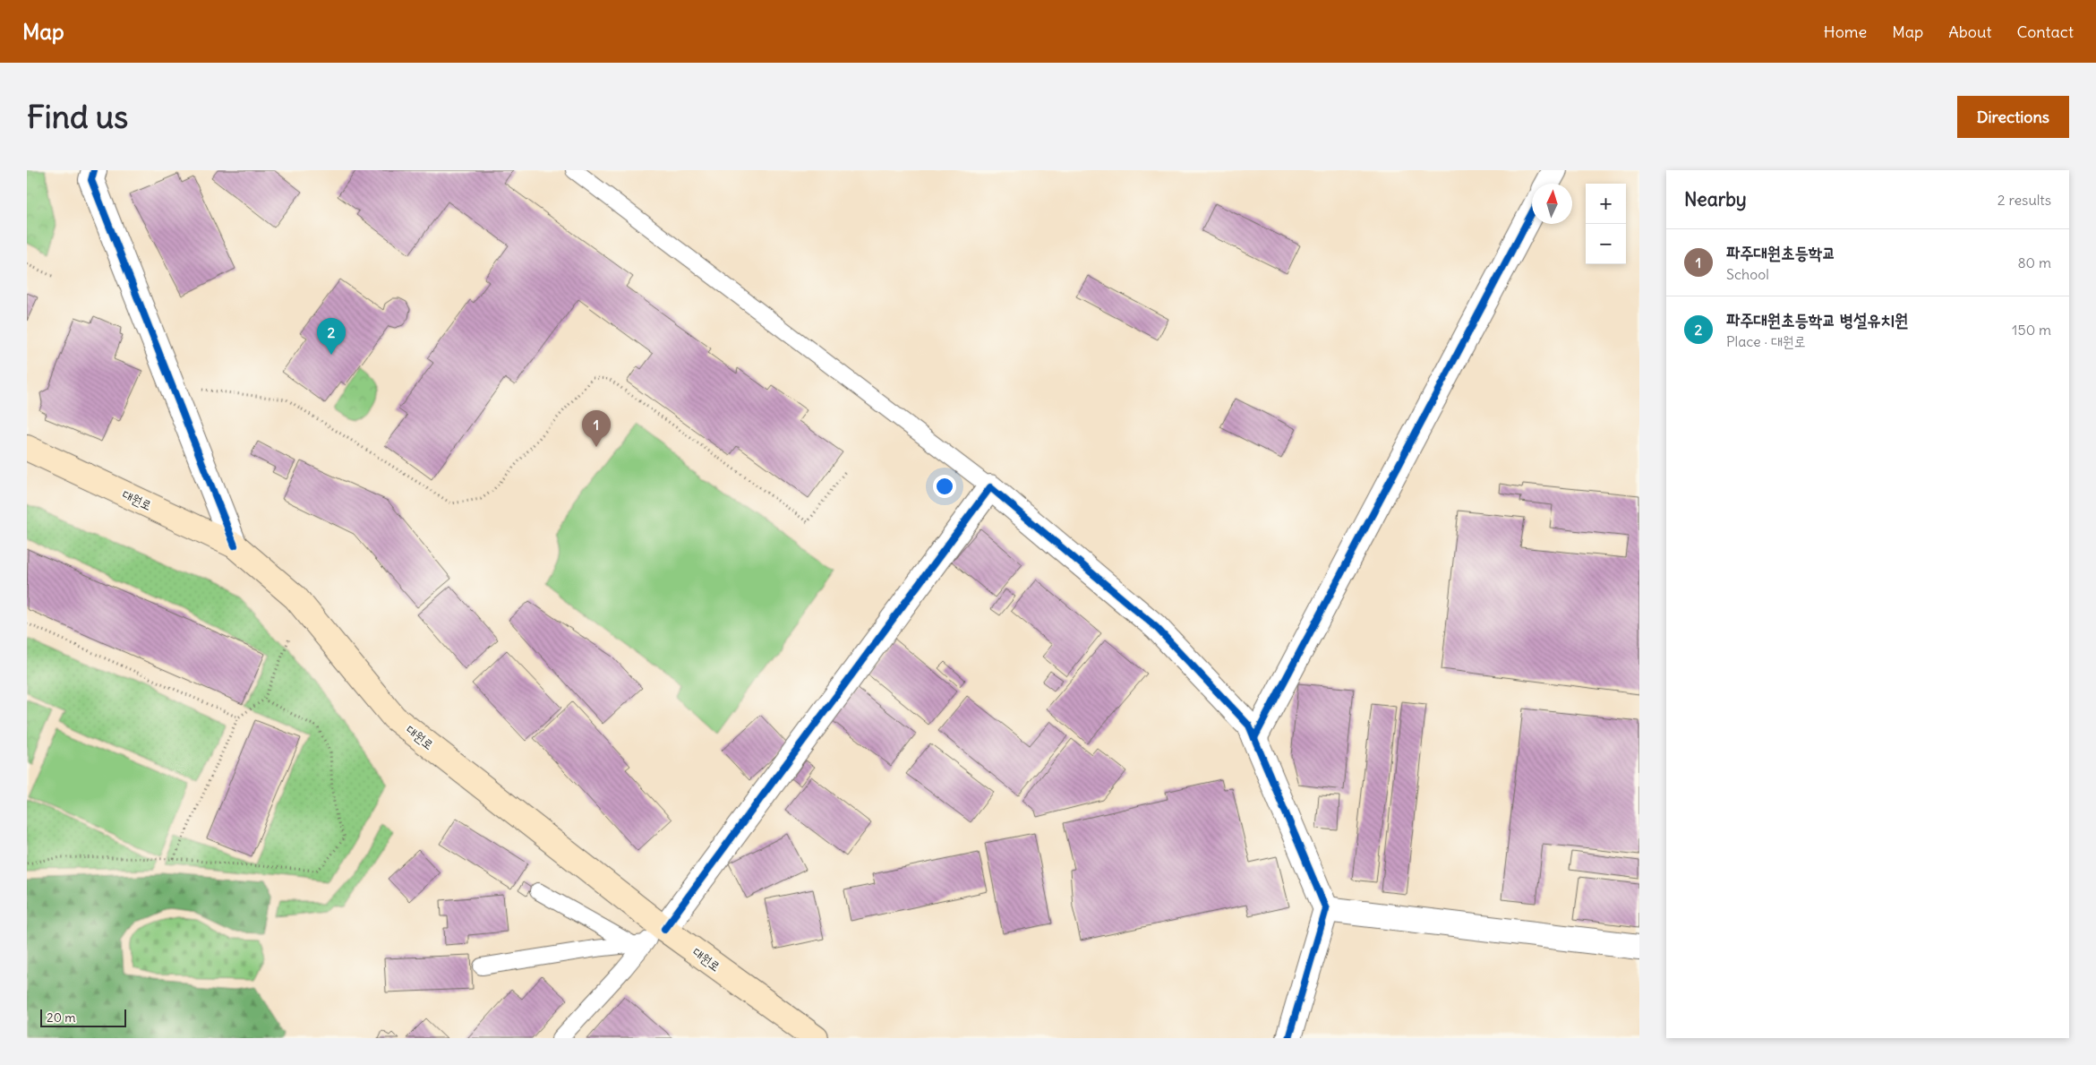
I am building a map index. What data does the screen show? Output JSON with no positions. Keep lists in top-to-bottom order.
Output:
{
  "streets": {
    "main road": ["대원로"]
  },
  "scale_bar": "20 m",
  "north": "top",
  "page": {
    "header": "Map",
    "nav": [
      "Home",
      "Map",
      "About",
      "Contact"
    ],
    "buttons": "Directions",
    "title": "Find us",
    "heading": ["Nearby", "2 results"],
    "map_buttons": ["+", "−"],
    "list": [
      {
        "mark": "1",
        "name": "파주대원초등학교",
        "note": "School",
        "value": "80 m"
      },
      {
        "mark": "2",
        "name": "파주대원초등학교 병설유치원",
        "note": "Place · 대원로",
        "value": "150 m"
      }
    ],
    "pins": ["2", "1"],
    "scale": "20 m"
  }
}
